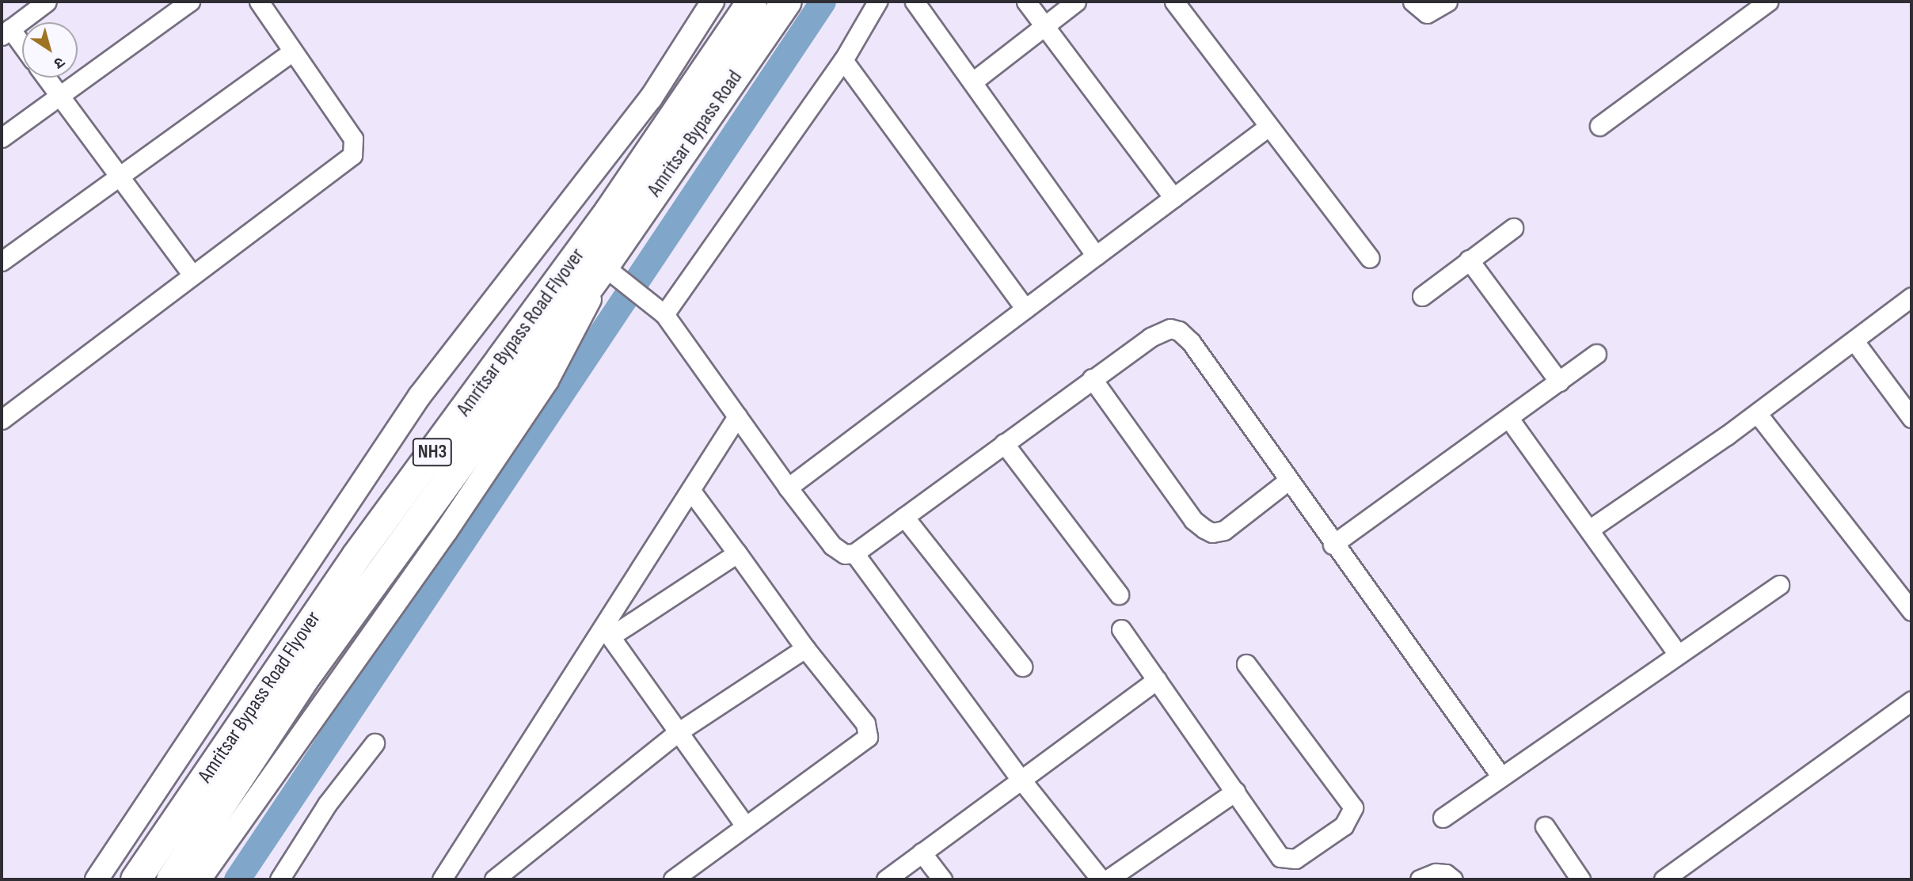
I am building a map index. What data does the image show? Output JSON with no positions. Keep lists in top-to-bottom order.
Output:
{
  "streets": {
    "highway": ["Amritsar Bypass Road", "Amritsar Bypass Road Flyover", "NH3"]
  },
  "crossings": [
    ["Amritsar Bypass Road", "Amritsar Bypass Road Flyover"]
  ],
  "north": "bottom right"
}
